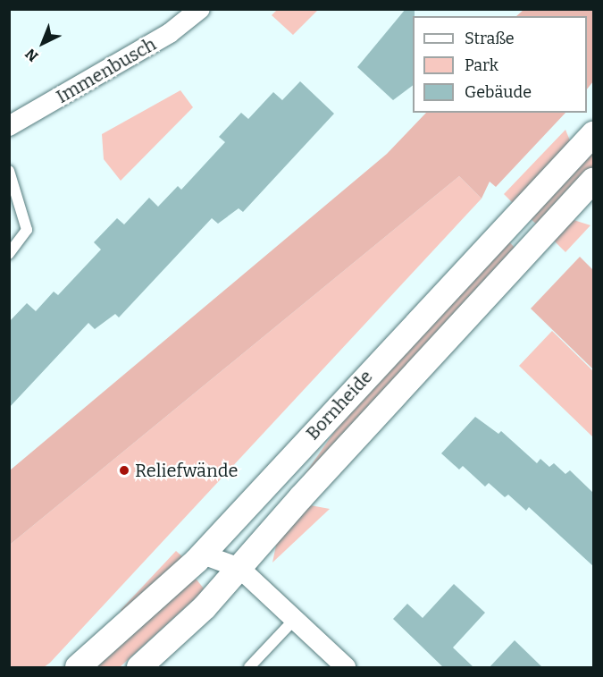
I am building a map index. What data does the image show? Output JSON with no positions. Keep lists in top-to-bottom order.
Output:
{
  "streets": {
    "street": ["Immenbusch", "Bornheide"]
  },
  "places": ["Reliefwände"],
  "legend": ["Straße", "Park", "Gebäude"],
  "north": "bottom left"
}
